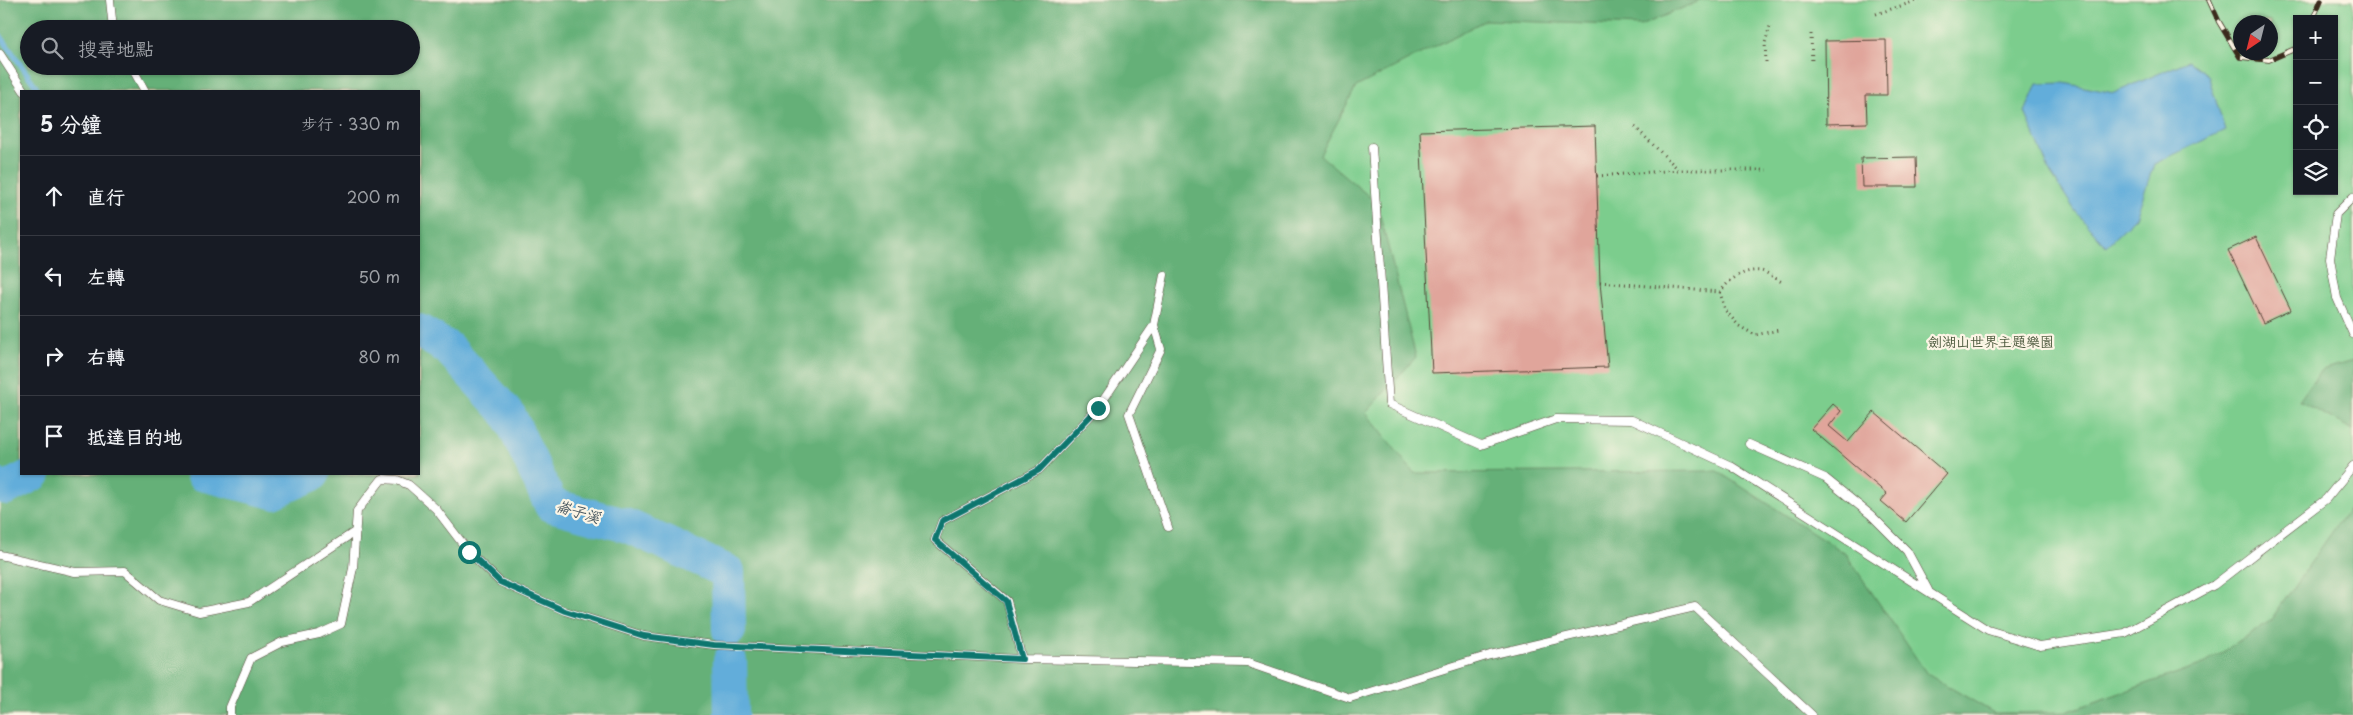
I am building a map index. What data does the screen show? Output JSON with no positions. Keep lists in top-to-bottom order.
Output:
{
  "water": ["崙子溪"],
  "parks": ["劍湖山世界主題樂園"],
  "north": "bottom left",
  "page": {
    "map_buttons": ["+", "−"],
    "search": "搜尋地點",
    "heading": ["5 分鐘", "步行 · 330 m"],
    "list": [
      ["直行", "200 m"],
      ["左轉", "50 m"],
      ["右轉", "80 m"],
      "抵達目的地"
    ]
  }
}
